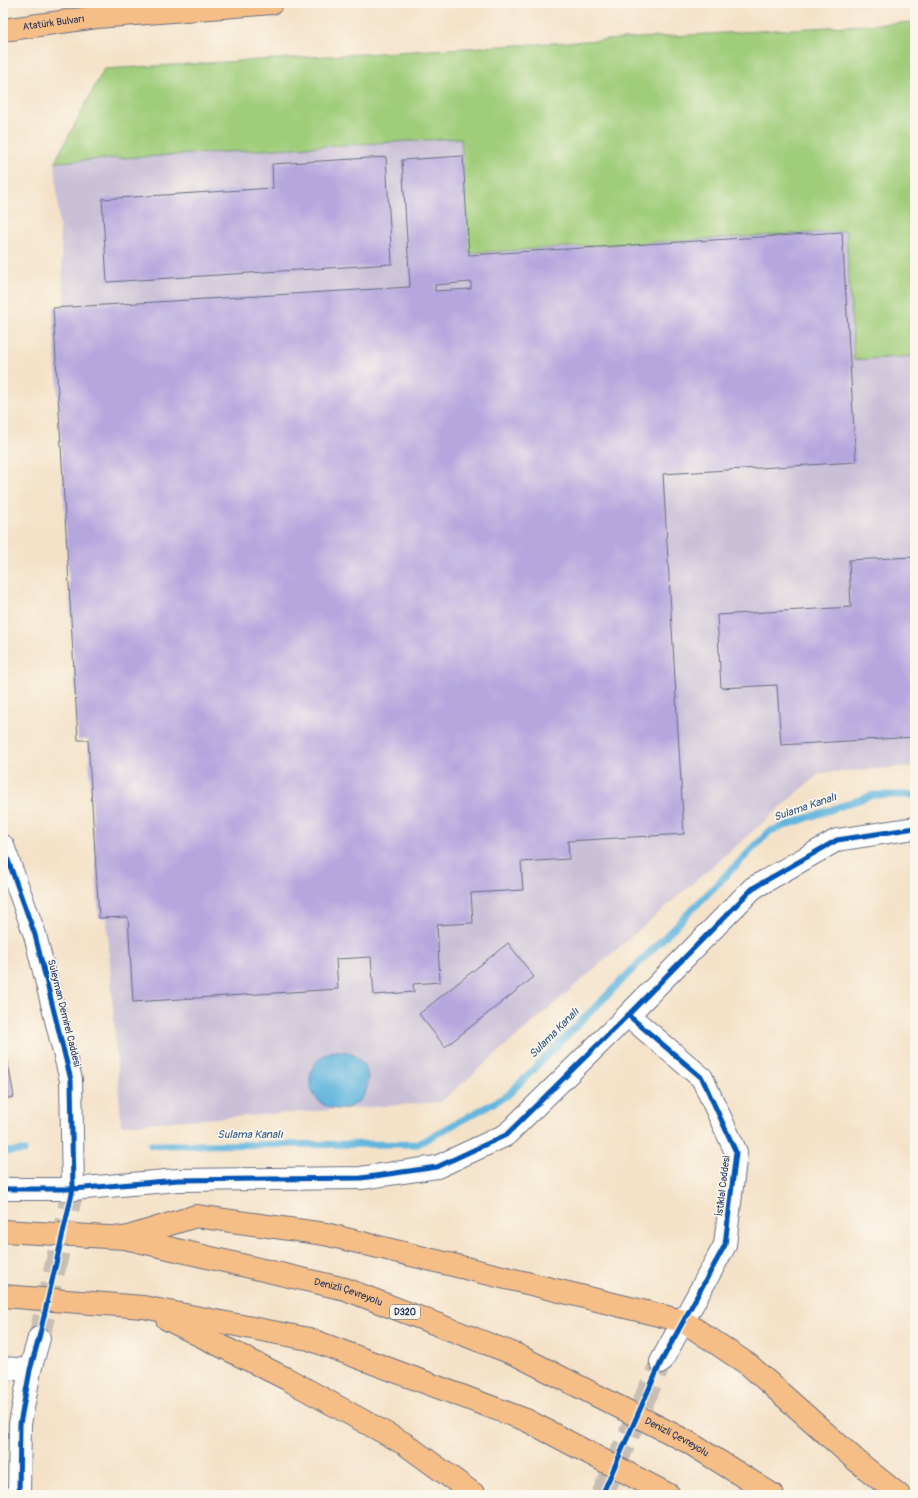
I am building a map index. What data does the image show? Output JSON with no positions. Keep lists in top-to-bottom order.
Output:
{
  "streets": {
    "main road": ["Atatürk Bulvarı", "Denizli Çevreyolu", "D320"],
    "street": ["Süleyman Demirel Caddesi", "İstiklal Caddesi"]
  },
  "water": ["Sulama Kanalı"]
}
